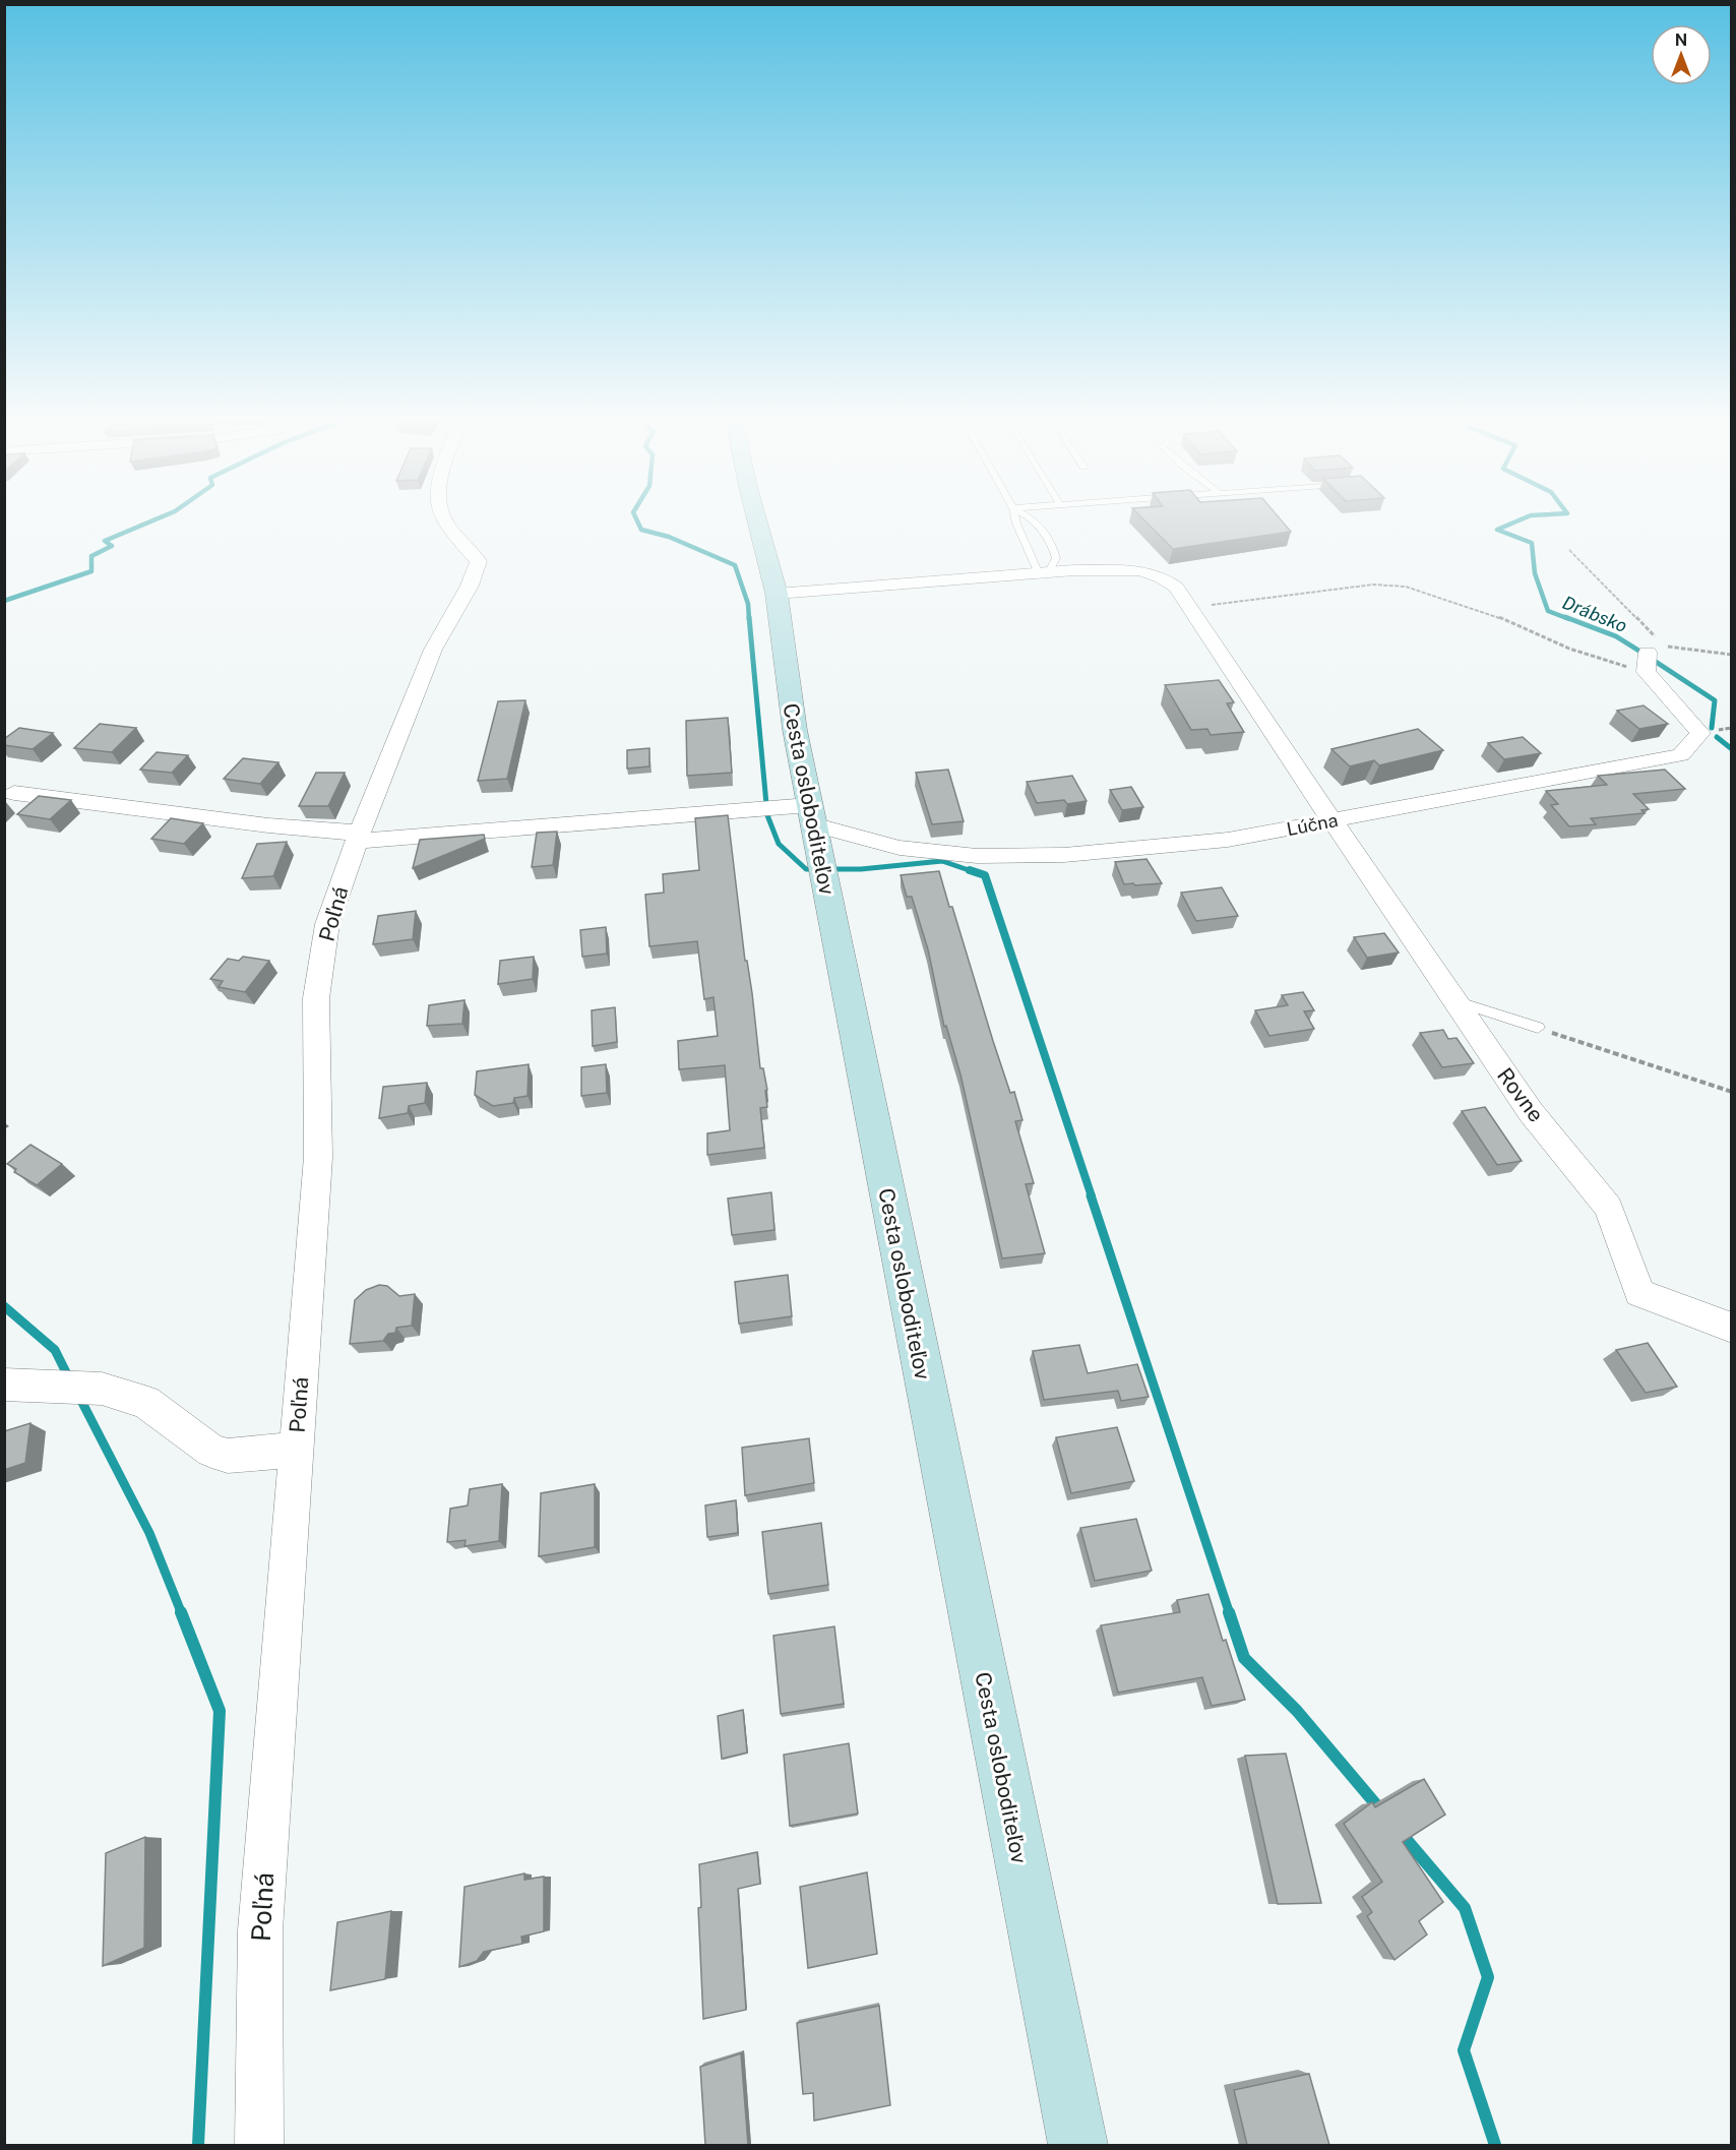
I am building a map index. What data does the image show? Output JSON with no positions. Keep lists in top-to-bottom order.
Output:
{
  "streets": {
    "main road": ["Cesta osloboditeľov"],
    "street": ["Lúčna", "Poľná", "Rovne"]
  },
  "crossings": [
    ["Cesta osloboditeľov", "Lúčna"],
    ["Cesta osloboditeľov", "Rovne"],
    ["Lúčna", "Poľná"],
    ["Lúčna", "Rovne"]
  ],
  "water": ["Drábsko"],
  "north": "top"
}
